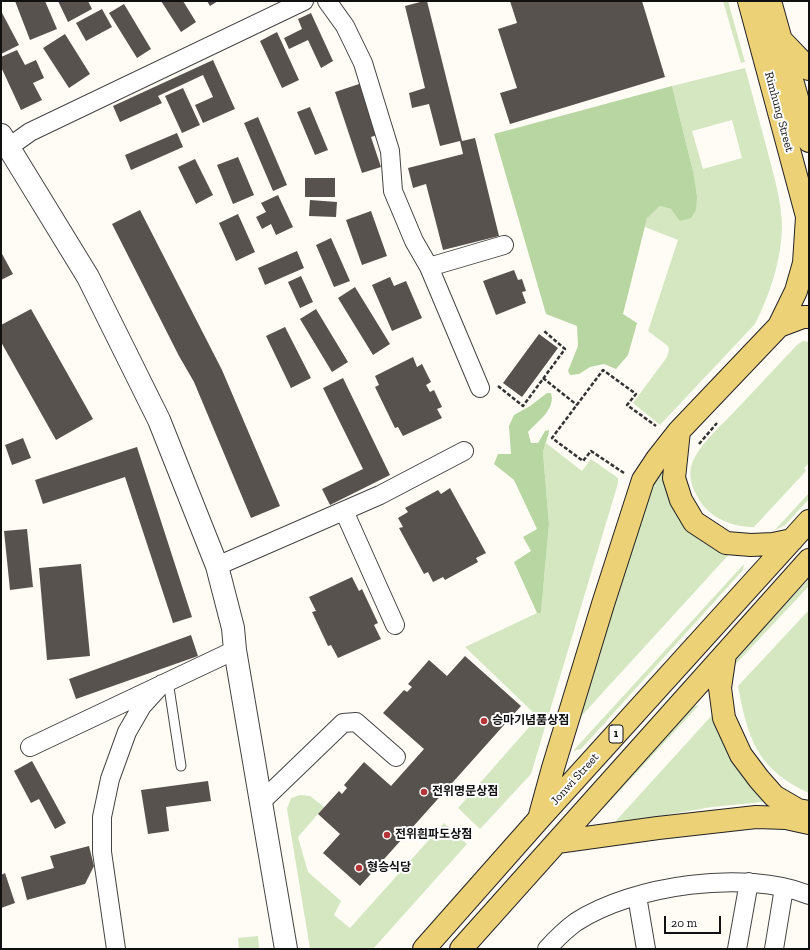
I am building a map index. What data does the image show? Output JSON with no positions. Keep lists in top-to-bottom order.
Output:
{
  "streets": {
    "main road": ["Rimhung Street", "1", "Jonwi Street"]
  },
  "places": [
    "승마기념품상점",
    "전위명문상점",
    "전위흰파도상점",
    "형승식당"
  ],
  "scale_bar": "20 m"
}
